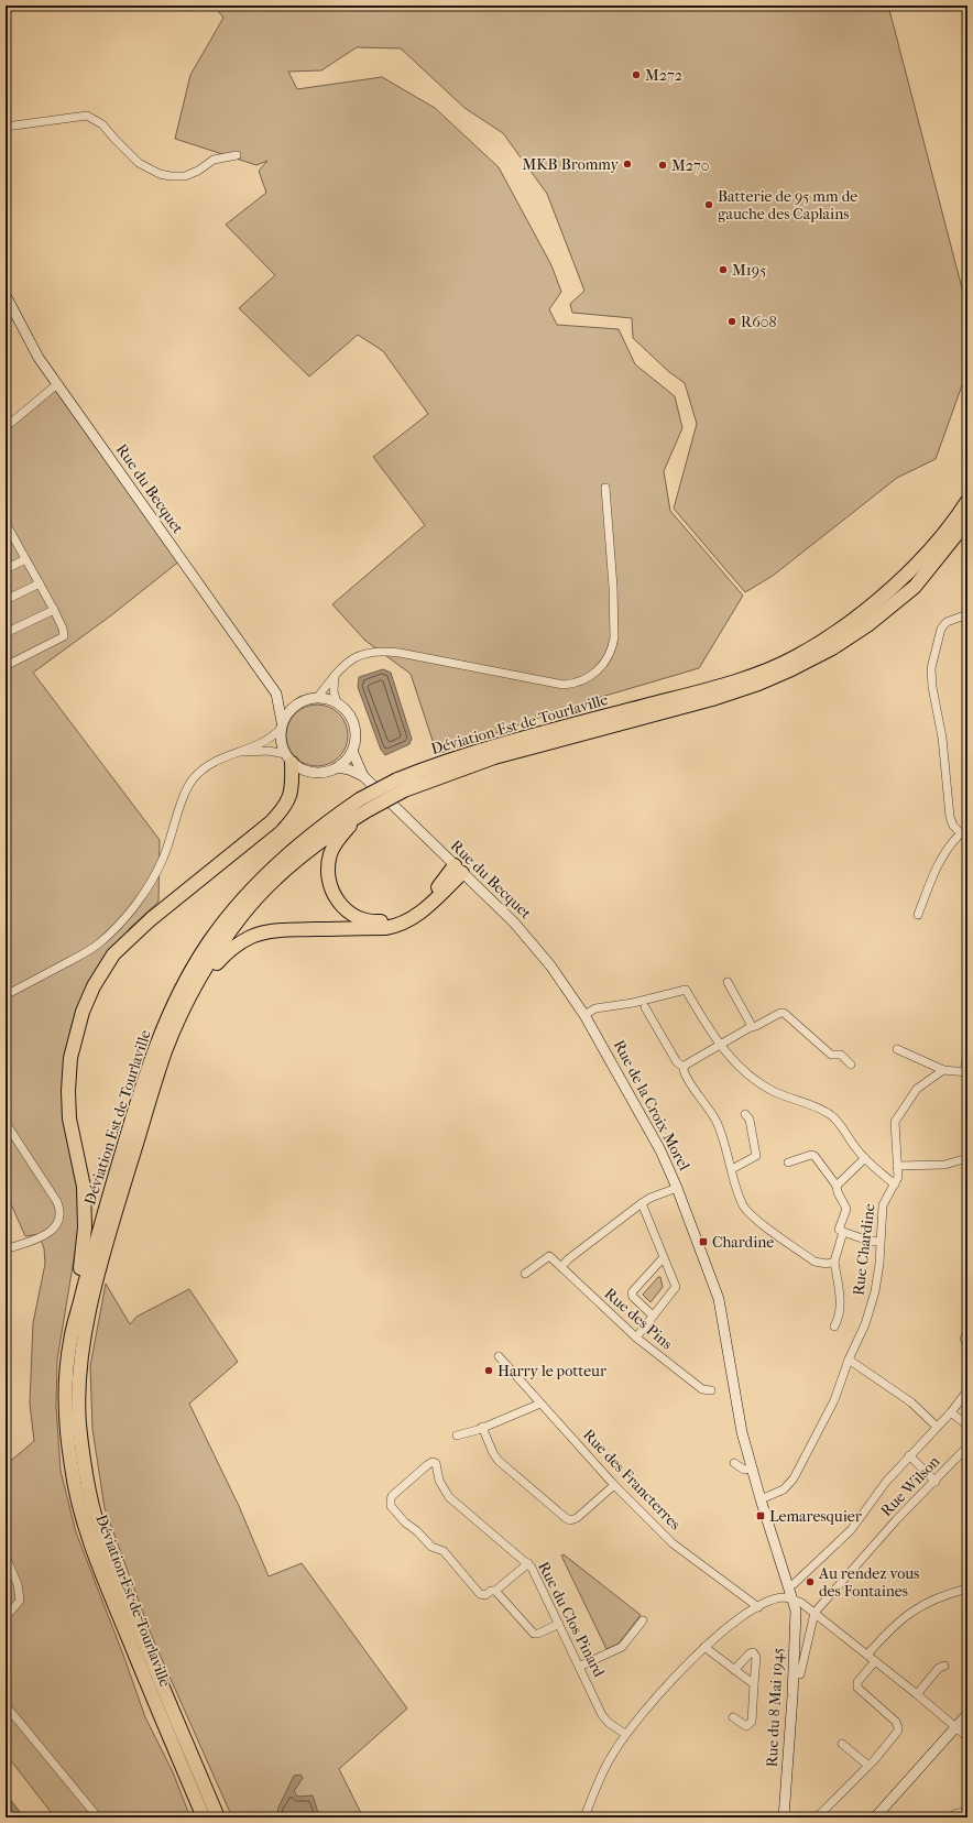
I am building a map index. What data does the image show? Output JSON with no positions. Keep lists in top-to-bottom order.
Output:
{
  "streets": {
    "highway": ["Déviation Est de Tourlaville"],
    "main road": ["Rue du Becquet", "Rue de la Croix Morel", "Rue du 8 Mai 1945"],
    "street": [
      "Rue Chardine",
      "Rue des Pins",
      "Rue des Francterres",
      "Rue Wilson",
      "Rue du Clos Pinard"
    ]
  },
  "crossings": [
    ["Rue du Becquet", "Rue de la Croix Morel"],
    ["Rue de la Croix Morel", "Rue Chardine"],
    ["Rue de la Croix Morel", "Rue du 8 Mai 1945"],
    ["Rue Wilson", "Rue du 8 Mai 1945"]
  ],
  "places": {
    "other": [
      "M272",
      "MKB Brommy",
      "M270",
      "Batterie de 95 mm de gauche des Caplains",
      "M195",
      "R608",
      "Harry le potteur",
      "Au rendez vous des Fontaines"
    ],
    "transit": ["Chardine", "Lemaresquier"]
  }
}
